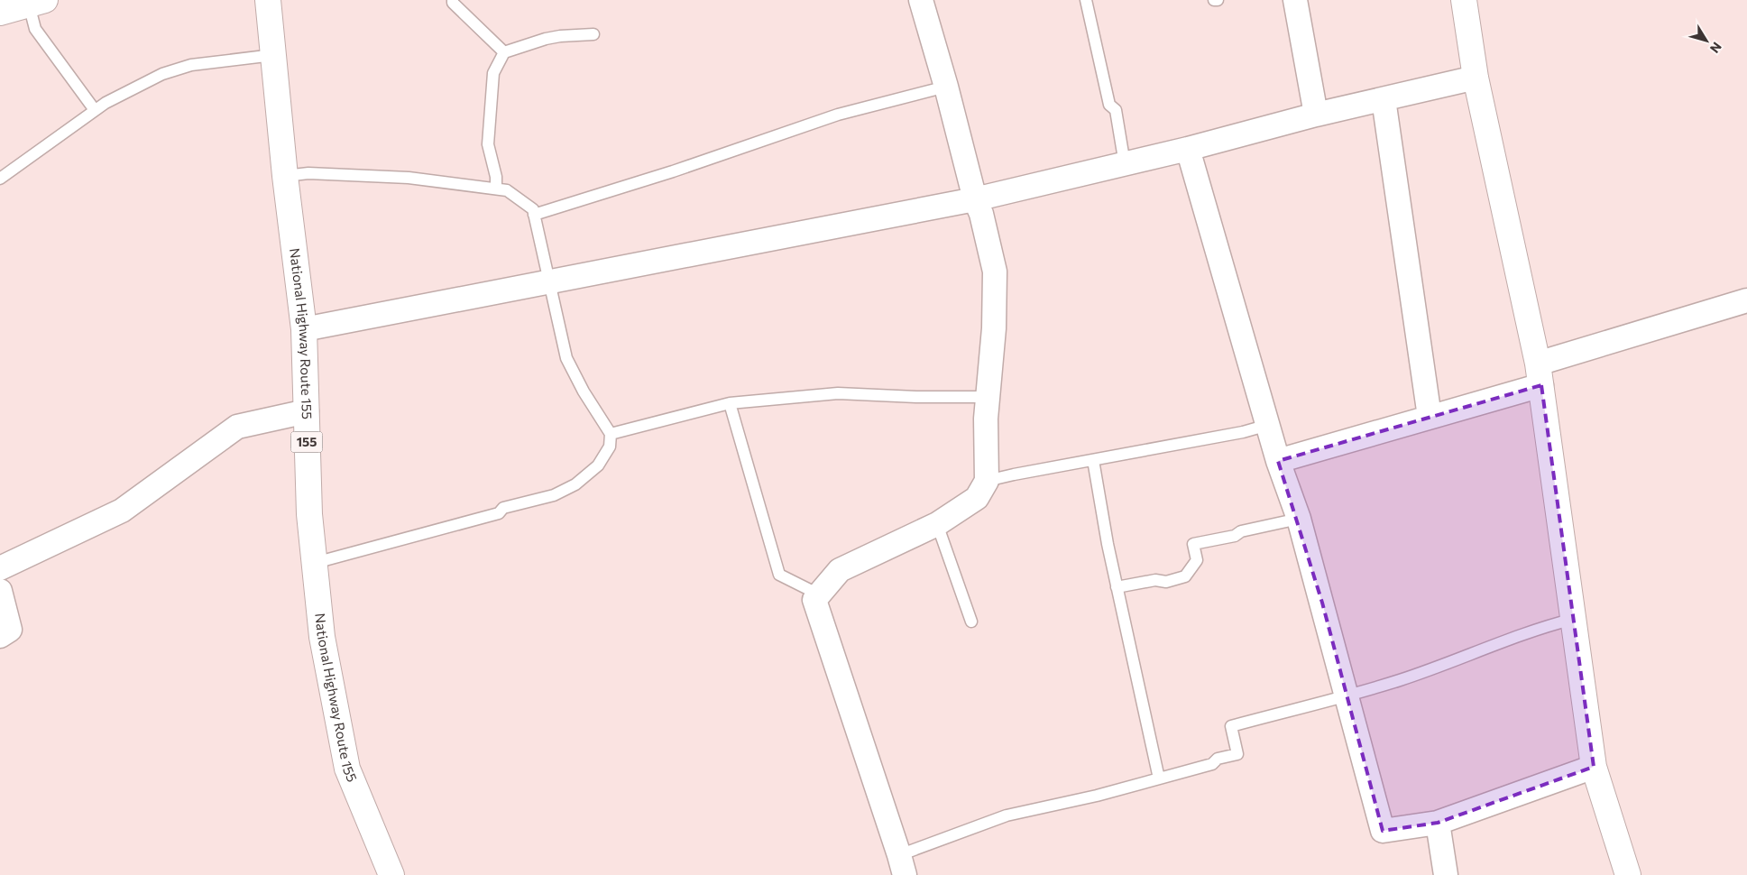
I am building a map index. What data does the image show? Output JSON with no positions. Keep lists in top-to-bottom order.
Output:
{
  "streets": {
    "main road": ["National Highway Route 155", "155"]
  },
  "north": "bottom right"
}
